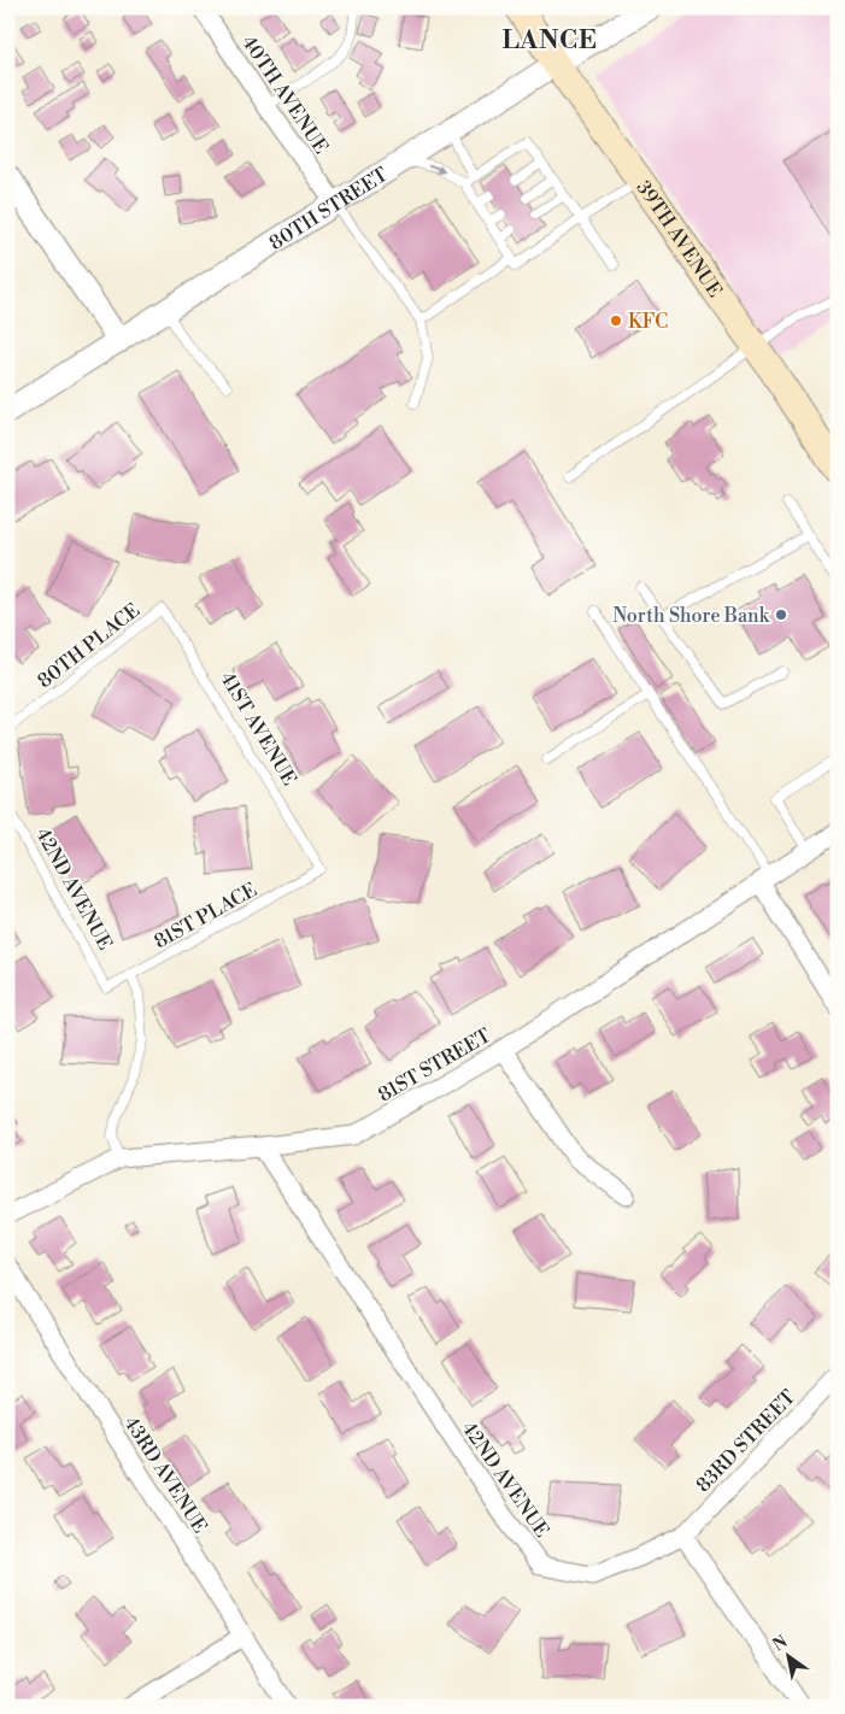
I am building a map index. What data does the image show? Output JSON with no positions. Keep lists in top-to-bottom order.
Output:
{
  "streets": {
    "main road": ["39TH AVENUE"],
    "street": [
      "40TH AVENUE",
      "80TH STREET",
      "42ND AVENUE",
      "81ST STREET",
      "83RD STREET",
      "43RD AVENUE"
    ],
    "lane": ["80TH PLACE", "41ST AVENUE", "81ST PLACE"]
  },
  "crossings": [
    ["40TH AVENUE", "80TH STREET"],
    ["80TH STREET", "39TH AVENUE"],
    ["80TH PLACE", "41ST AVENUE"],
    ["41ST AVENUE", "81ST PLACE"],
    ["42ND AVENUE", "81ST PLACE"],
    ["42ND AVENUE", "81ST STREET"],
    ["42ND AVENUE", "83RD STREET"]
  ],
  "districts": ["LANCE"],
  "places": ["KFC", "North Shore Bank"],
  "north": "top left"
}
